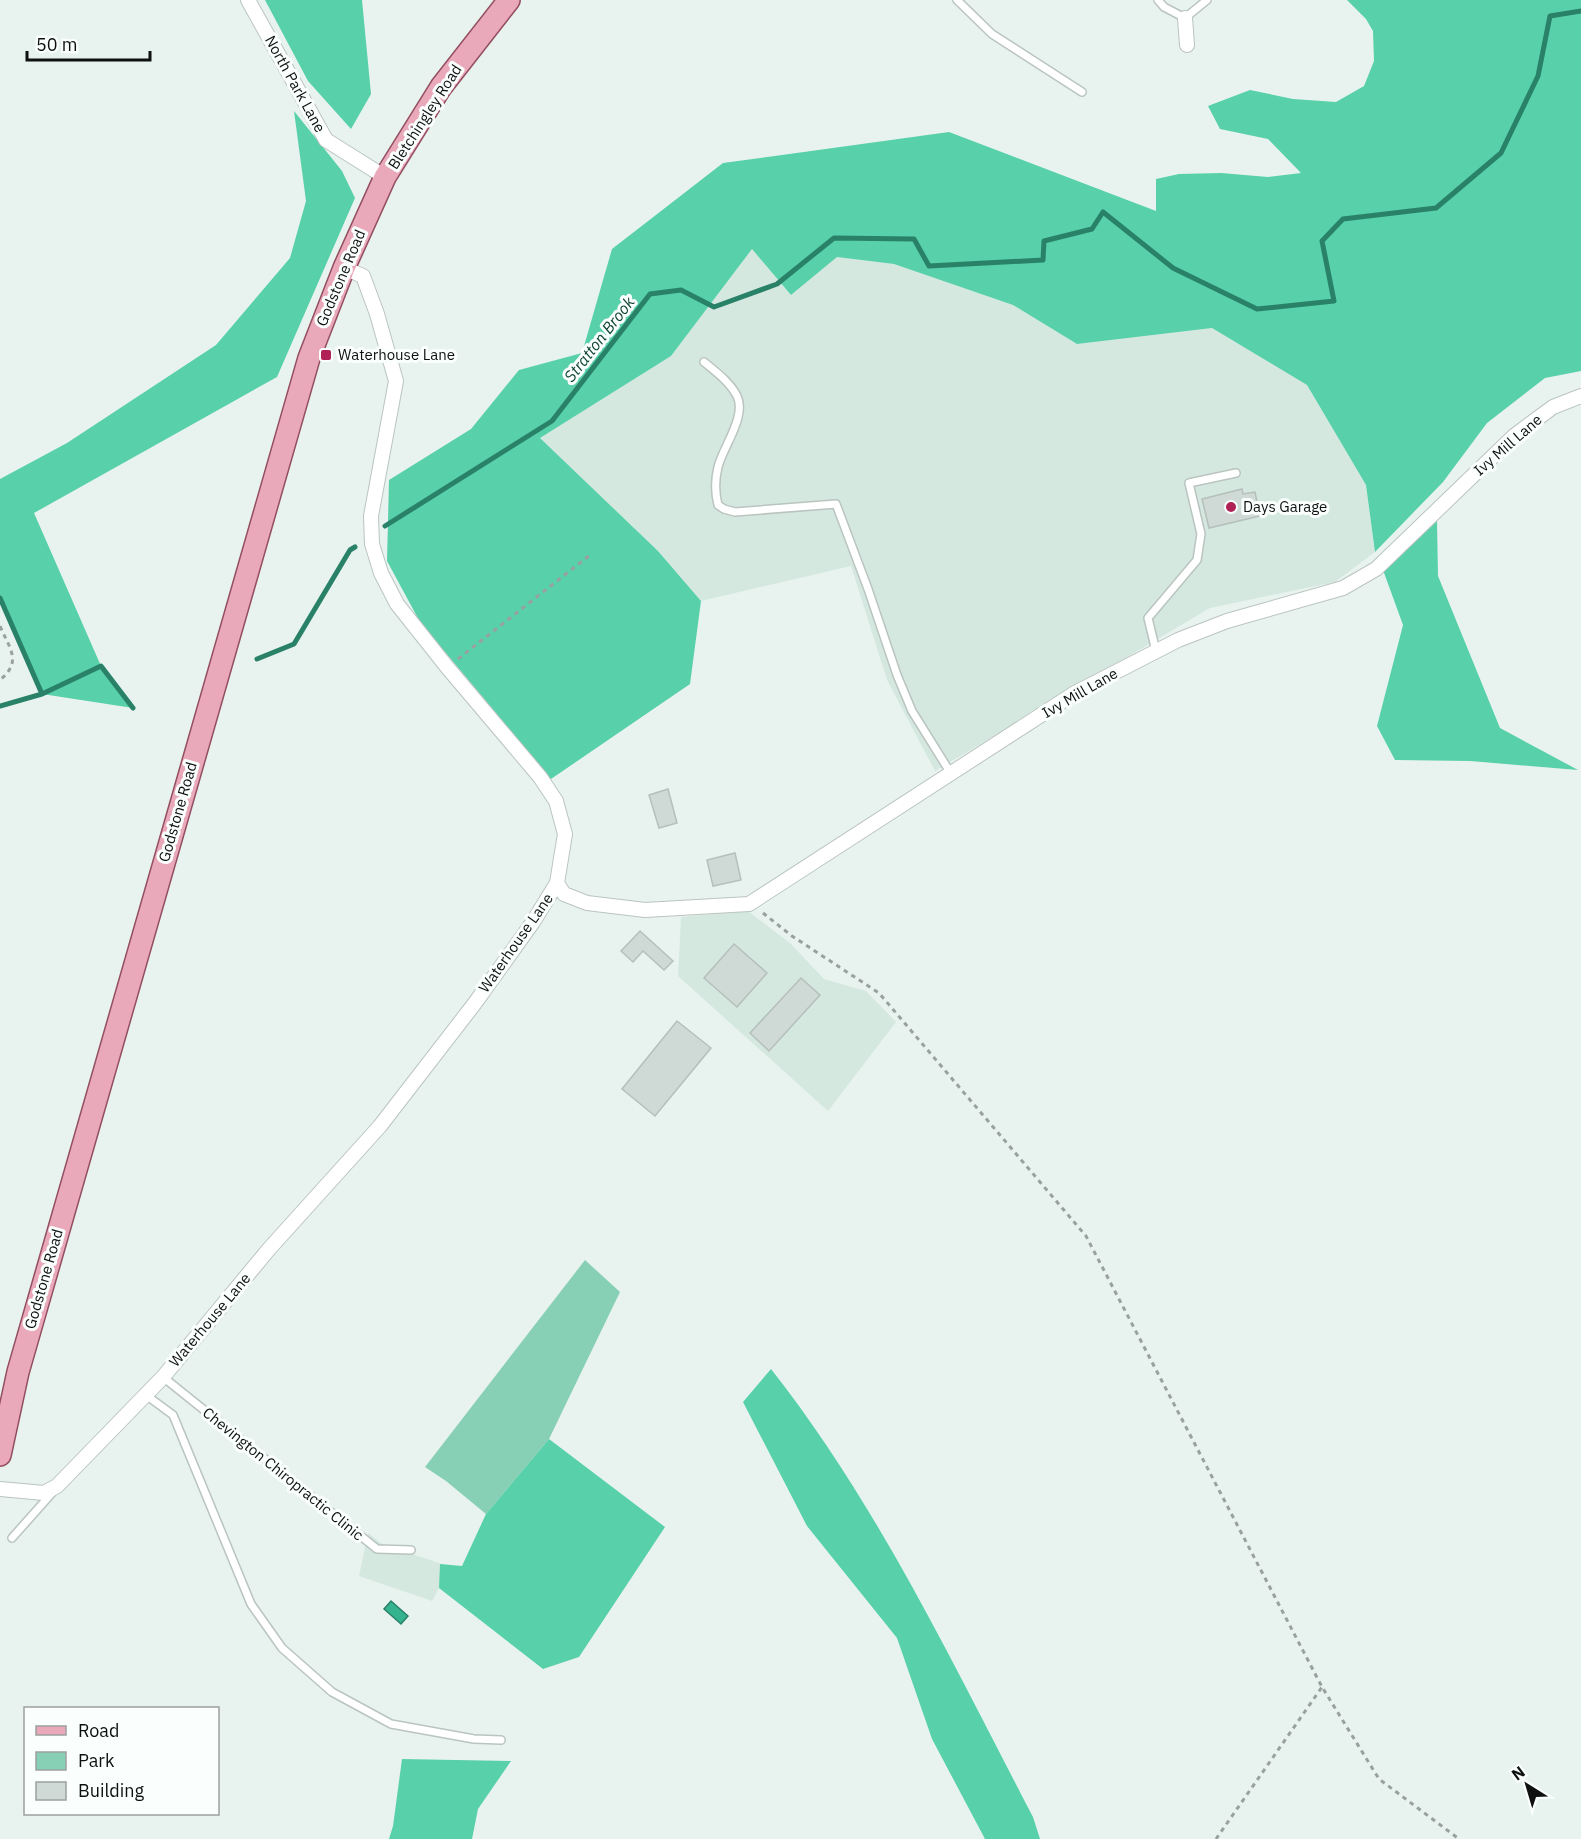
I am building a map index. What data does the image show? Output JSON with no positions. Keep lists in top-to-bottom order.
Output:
{
  "streets": {
    "main road": ["Bletchingley Road", "Godstone Road"],
    "street": ["North Park Lane", "Ivy Mill Lane", "Waterhouse Lane"],
    "lane": ["Chevington Chiropractic Clinic"]
  },
  "crossings": [
    ["North Park Lane", "Bletchingley Road"],
    ["North Park Lane", "Godstone Road"],
    ["Bletchingley Road", "Godstone Road"],
    ["Godstone Road", "Waterhouse Lane"],
    ["Ivy Mill Lane", "Waterhouse Lane"],
    ["Waterhouse Lane", "Chevington Chiropractic Clinic"]
  ],
  "water": ["Stratton Brook"],
  "places": {
    "transit": ["Waterhouse Lane"],
    "other": ["Days Garage"]
  },
  "legend": ["Road", "Park", "Building"],
  "scale_bar": "50 m",
  "north": "top left"
}
